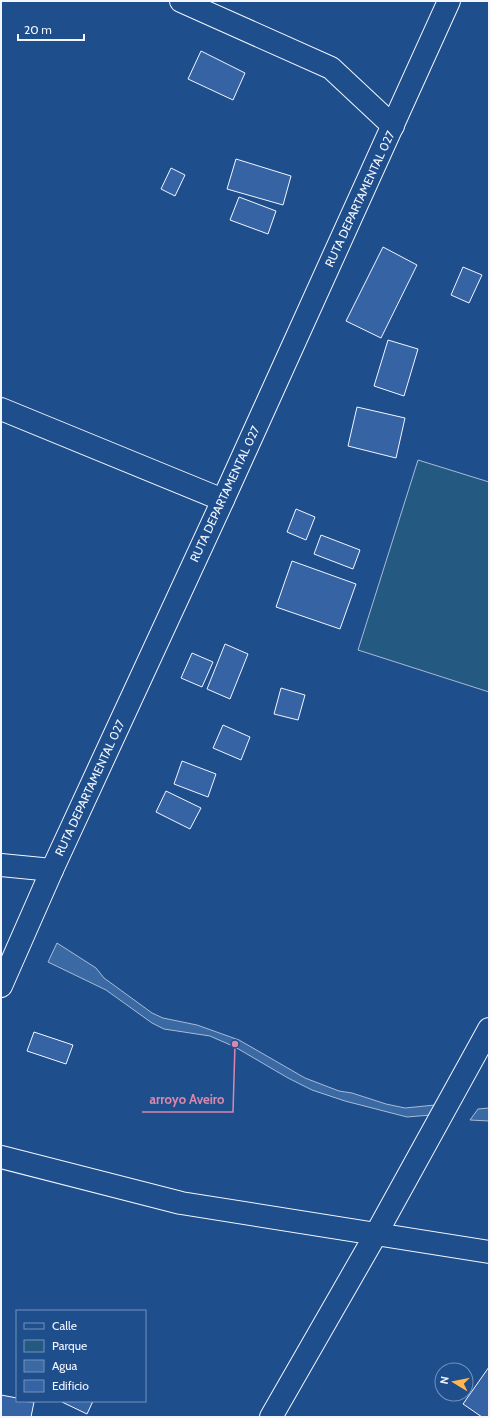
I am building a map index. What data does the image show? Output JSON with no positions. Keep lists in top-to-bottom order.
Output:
{
  "streets": {
    "street": ["RUTA DEPARTAMENTAL 027"]
  },
  "places": ["arroyo Aveiro"],
  "legend": [
    "Calle",
    "Parque",
    "Agua",
    "Edificio"
  ],
  "scale_bar": "20 m",
  "north": "left"
}
